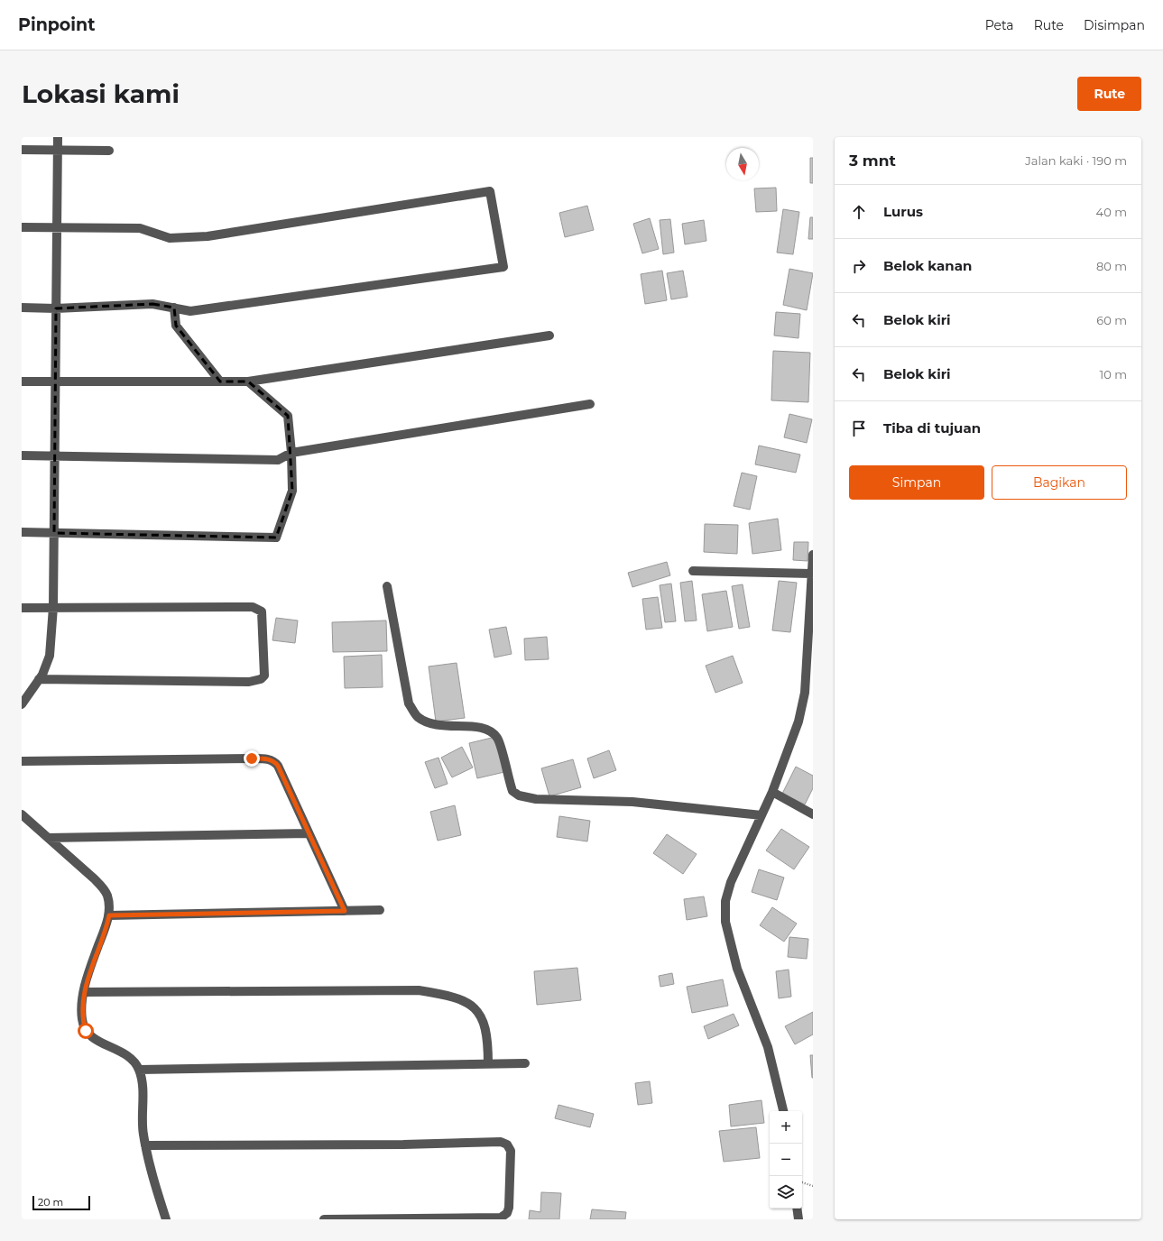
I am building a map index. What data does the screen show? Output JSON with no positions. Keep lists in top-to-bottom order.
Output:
{
  "scale_bar": "20 m",
  "north": "bottom",
  "page": {
    "header": "Pinpoint",
    "nav": ["Peta", "Rute", "Disimpan"],
    "buttons": [
      "Rute",
      ["Simpan", "Bagikan"]
    ],
    "title": "Lokasi kami",
    "heading": ["3 mnt", "Jalan kaki · 190 m"],
    "list": [
      ["Lurus", "40 m"],
      ["Belok kanan", "80 m"],
      ["Belok kiri", "60 m"],
      ["Belok kiri", "10 m"],
      "Tiba di tujuan"
    ],
    "map_buttons": ["+", "−"],
    "scale": "20 m"
  }
}
